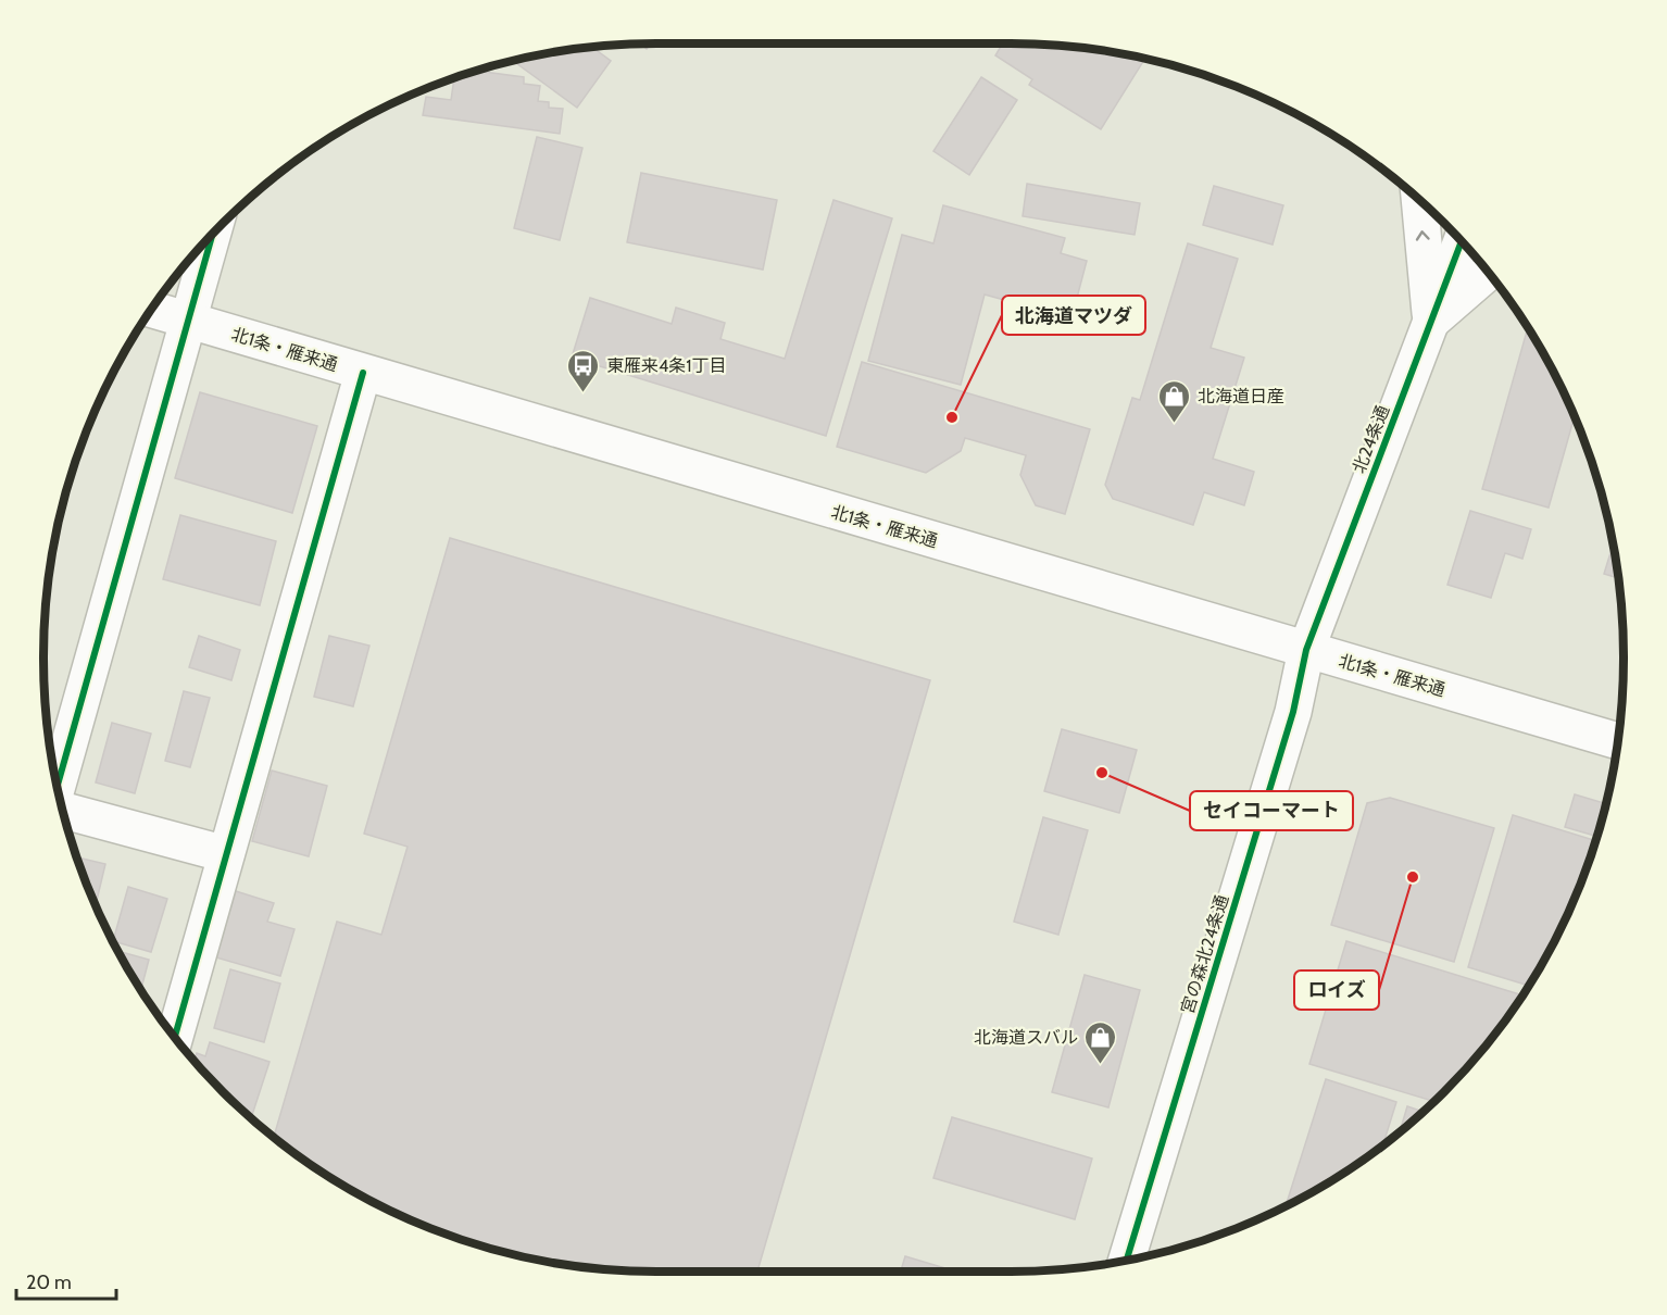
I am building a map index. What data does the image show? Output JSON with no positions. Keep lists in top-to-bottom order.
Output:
{
  "streets": {
    "main road": ["北1条・雁来通", "北24条通", "宮の森北24条通"]
  },
  "crossings": [
    ["北1条・雁来通", "北24条通"],
    ["北1条・雁来通", "宮の森北24条通"],
    ["北24条通", "宮の森北24条通"]
  ],
  "places": {
    "bus stop": ["東雁来4条1丁目"],
    "other": ["北海道マツダ", "セイコーマート", "ロイズ"],
    "shop": ["北海道日産", "北海道スバル"]
  },
  "scale_bar": "20 m"
}
